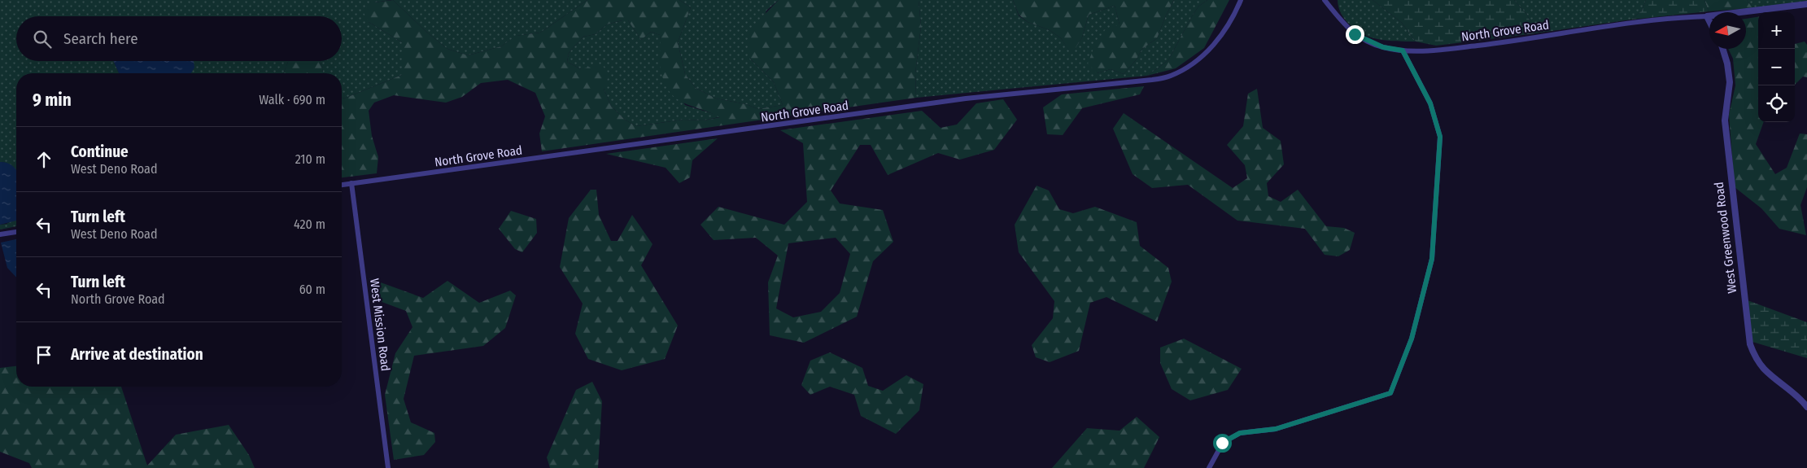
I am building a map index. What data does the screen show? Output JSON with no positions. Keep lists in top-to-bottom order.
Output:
{
  "streets": {
    "street": ["North Grove Road", "West Greenwood Road", "West Mission Road"]
  },
  "crossings": [
    ["North Grove Road", "West Mission Road"]
  ],
  "north": "left",
  "page": {
    "map_buttons": ["+", "−"],
    "search": "Search here",
    "heading": ["9 min", "Walk · 690 m"],
    "list": [
      ["Continue", "West Deno Road", "210 m"],
      ["Turn left", "West Deno Road", "420 m"],
      ["Turn left", "North Grove Road", "60 m"],
      "Arrive at destination"
    ]
  }
}
